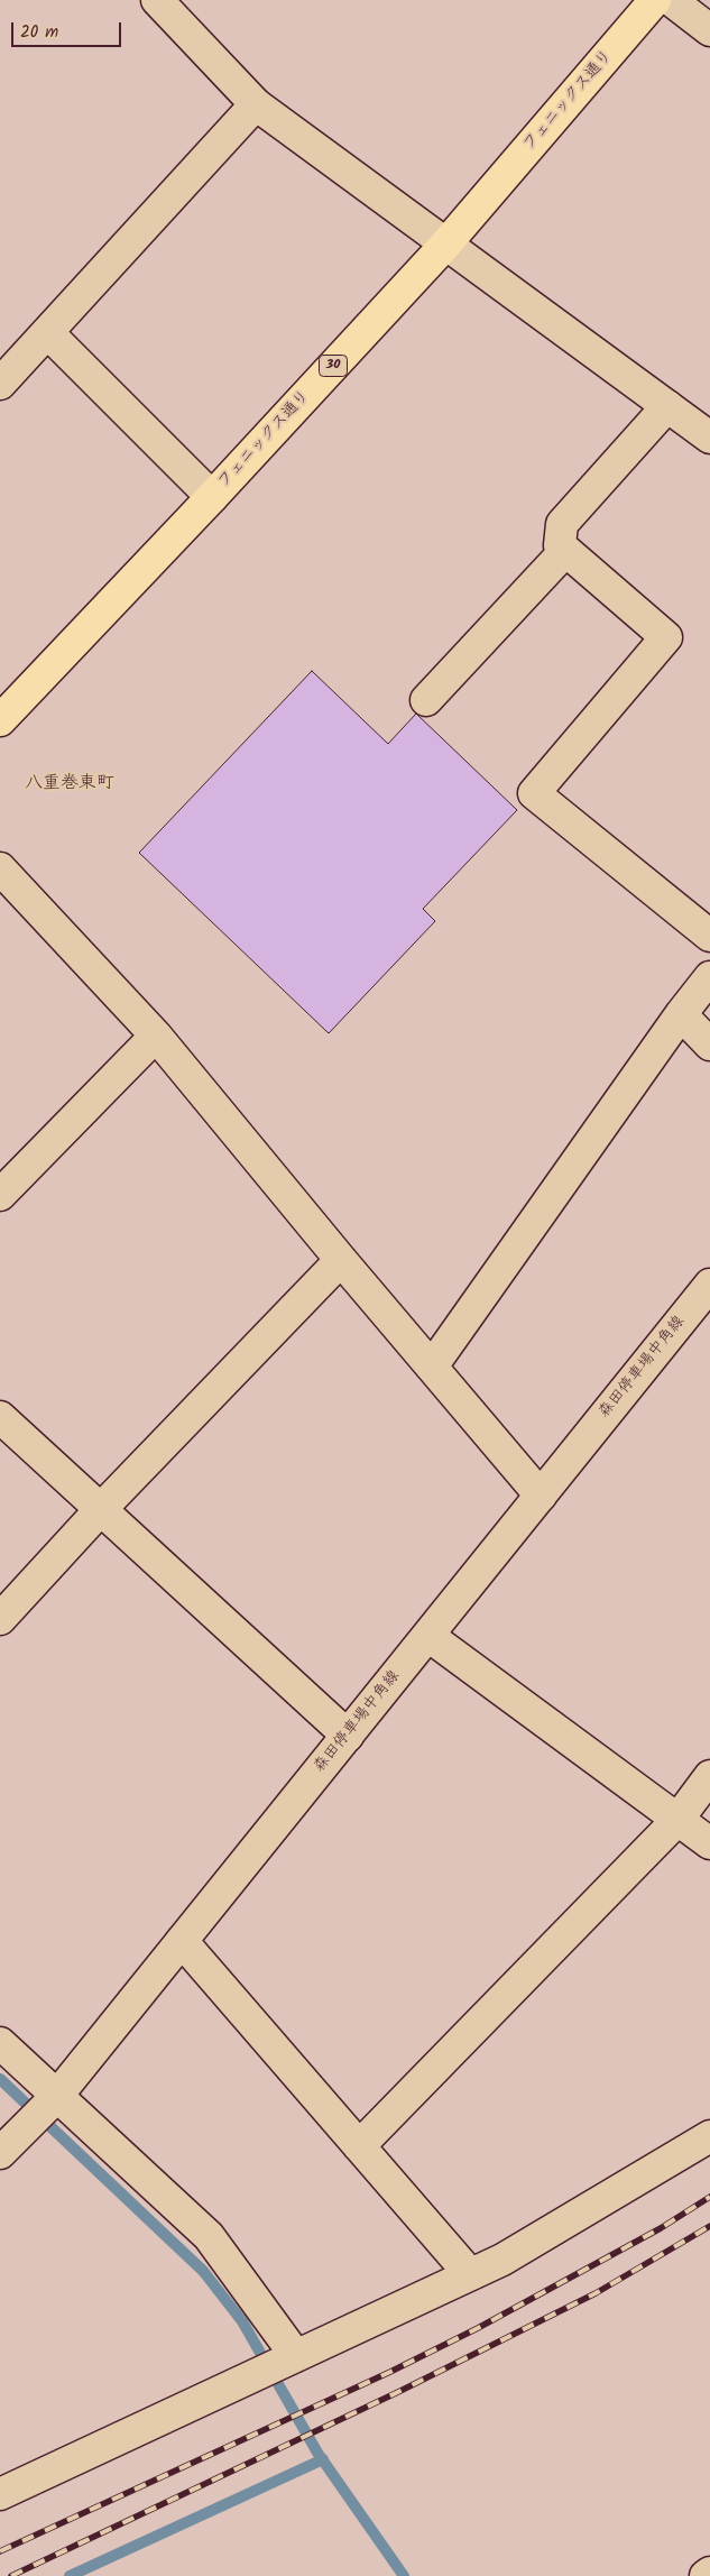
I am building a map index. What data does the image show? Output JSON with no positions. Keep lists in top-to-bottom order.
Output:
{
  "streets": {
    "main road": ["フェニックス通り", "30"],
    "street": ["森田停車場中角線"]
  },
  "districts": ["八重巻東町"],
  "scale_bar": "20 m"
}
